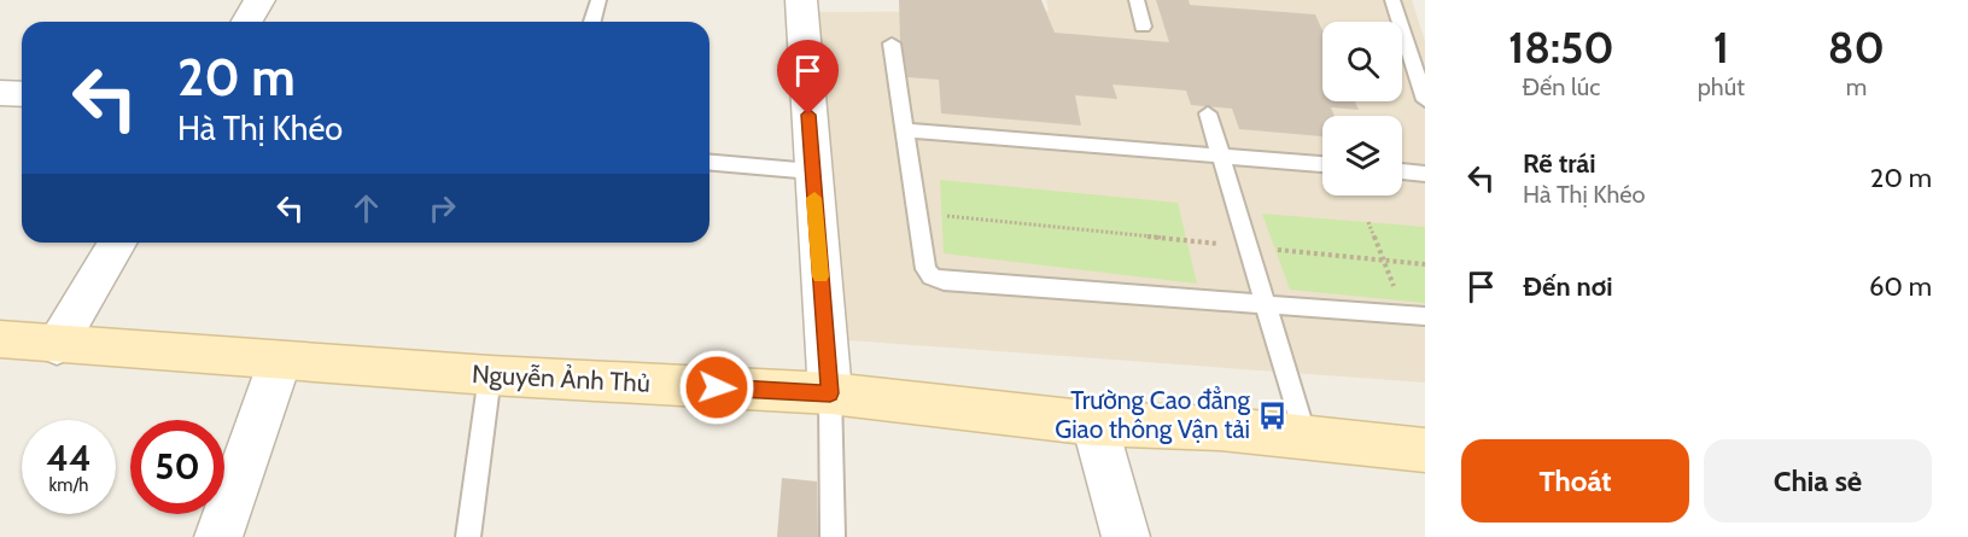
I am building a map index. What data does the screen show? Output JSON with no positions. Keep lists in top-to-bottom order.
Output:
{
  "streets": {
    "main road": ["Nguyễn Ảnh Thủ"]
  },
  "places": {
    "bus stop": ["Trường Cao đẳng Giao thông Vận tải"]
  },
  "page": {
    "eta": [
      "18:50",
      "Đến lúc",
      "1",
      "phút",
      "80",
      "m"
    ],
    "turn": ["20 m", "Hà Thị Khéo"],
    "list": [
      {
        "name": "Rẽ trái",
        "note": "Hà Thị Khéo",
        "value": "20 m"
      },
      {
        "name": "Đến nơi",
        "value": "60 m"
      }
    ],
    "speed": "44 km/h",
    "limit": "50",
    "buttons": ["Thoát", "Chia sẻ"]
  }
}
